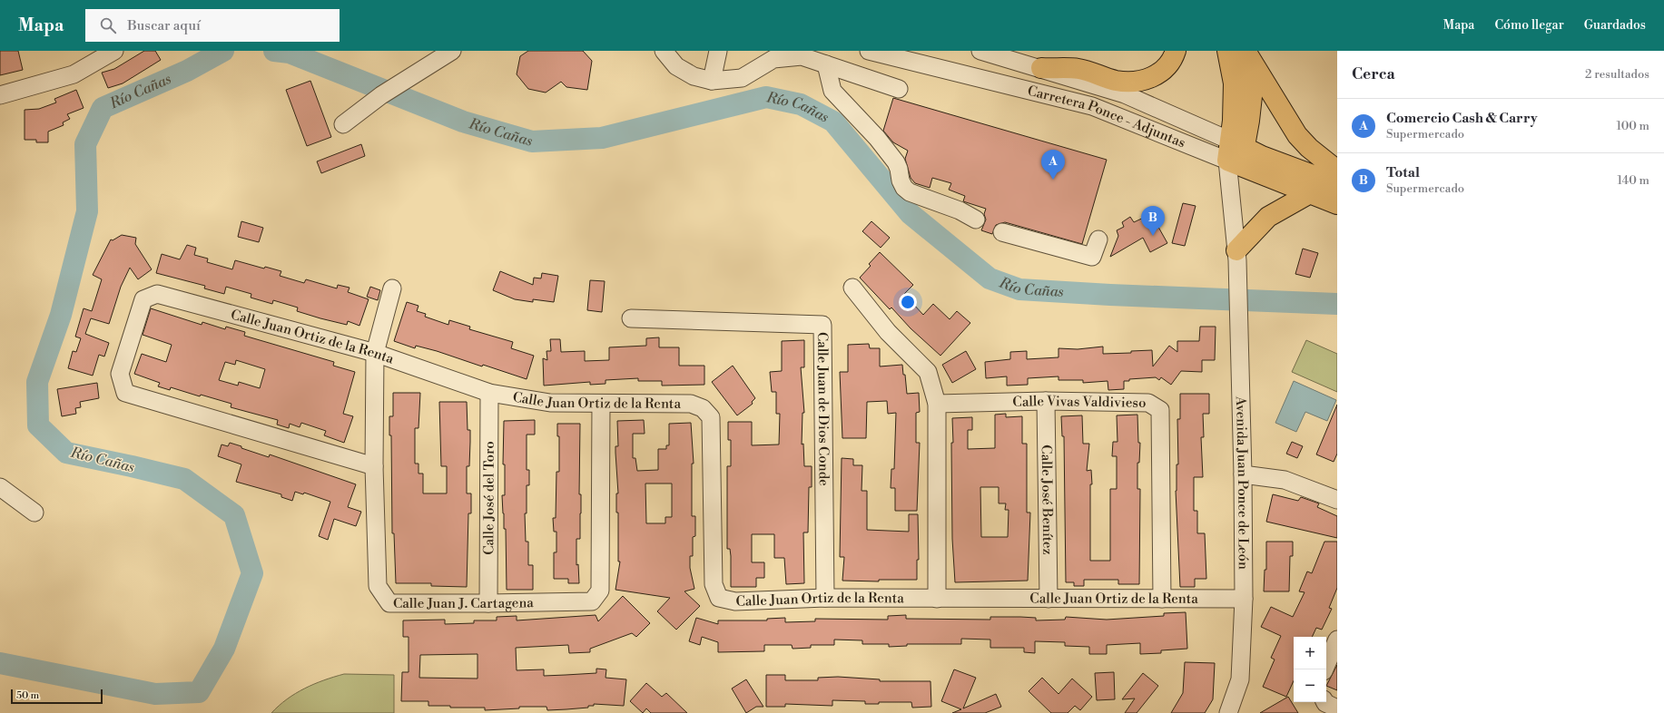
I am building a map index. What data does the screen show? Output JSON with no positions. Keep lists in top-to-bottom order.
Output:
{
  "streets": {
    "highway": ["Carretera Ponce - Adjuntas"],
    "street": [
      "Calle Juan Ortiz de la Renta",
      "Calle Vivas Valdivieso",
      "Calle Juan de Dios Conde",
      "Avenida Juan Ponce de León",
      "Calle José del Toro",
      "Calle José Benítez",
      "Calle Juan J. Cartagena"
    ]
  },
  "crossings": [
    ["Carretera Ponce - Adjuntas", "Avenida Juan Ponce de León"],
    ["Calle Juan Ortiz de la Renta", "Calle Vivas Valdivieso"],
    ["Calle Juan Ortiz de la Renta", "Calle Juan de Dios Conde"],
    ["Calle Juan Ortiz de la Renta", "Avenida Juan Ponce de León"],
    ["Calle Juan Ortiz de la Renta", "Calle José del Toro"],
    ["Calle Juan Ortiz de la Renta", "Calle José Benítez"],
    ["Calle Juan Ortiz de la Renta", "Calle Juan J. Cartagena"],
    ["Calle Vivas Valdivieso", "Calle José Benítez"],
    ["Calle José del Toro", "Calle Juan J. Cartagena"]
  ],
  "water": ["Río Cañas"],
  "scale_bar": "50 m",
  "page": {
    "header": "Mapa",
    "search": "Buscar aquí",
    "nav": ["Mapa", "Cómo llegar", "Guardados"],
    "heading": ["Cerca", "2 resultados"],
    "list": [
      {
        "mark": "A",
        "name": "Comercio Cash & Carry",
        "note": "Supermercado",
        "value": "100 m"
      },
      {
        "mark": "B",
        "name": "Total",
        "note": "Supermercado",
        "value": "140 m"
      }
    ],
    "pins": ["A", "B"],
    "map_buttons": ["+", "−"],
    "scale": "50 m"
  }
}
